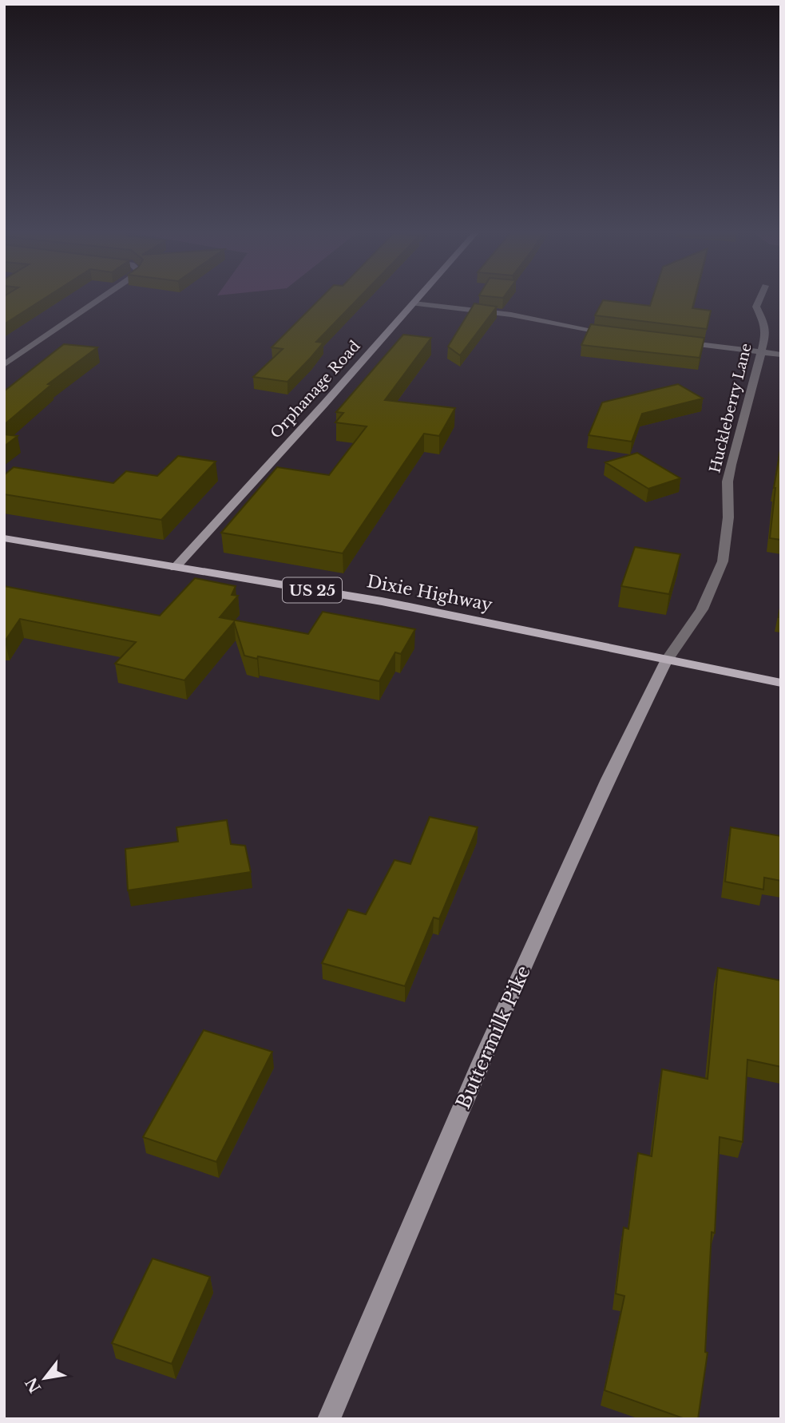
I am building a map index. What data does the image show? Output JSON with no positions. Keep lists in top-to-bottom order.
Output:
{
  "streets": {
    "main road": [
      "Orphanage Road",
      "US 25",
      "Dixie Highway",
      "Buttermilk Pike"
    ],
    "street": ["Huckleberry Lane"]
  },
  "crossings": [
    ["Orphanage Road", "Dixie Highway"],
    ["Huckleberry Lane", "Dixie Highway"],
    ["Huckleberry Lane", "Buttermilk Pike"],
    ["Dixie Highway", "Buttermilk Pike"]
  ],
  "north": "bottom left"
}
